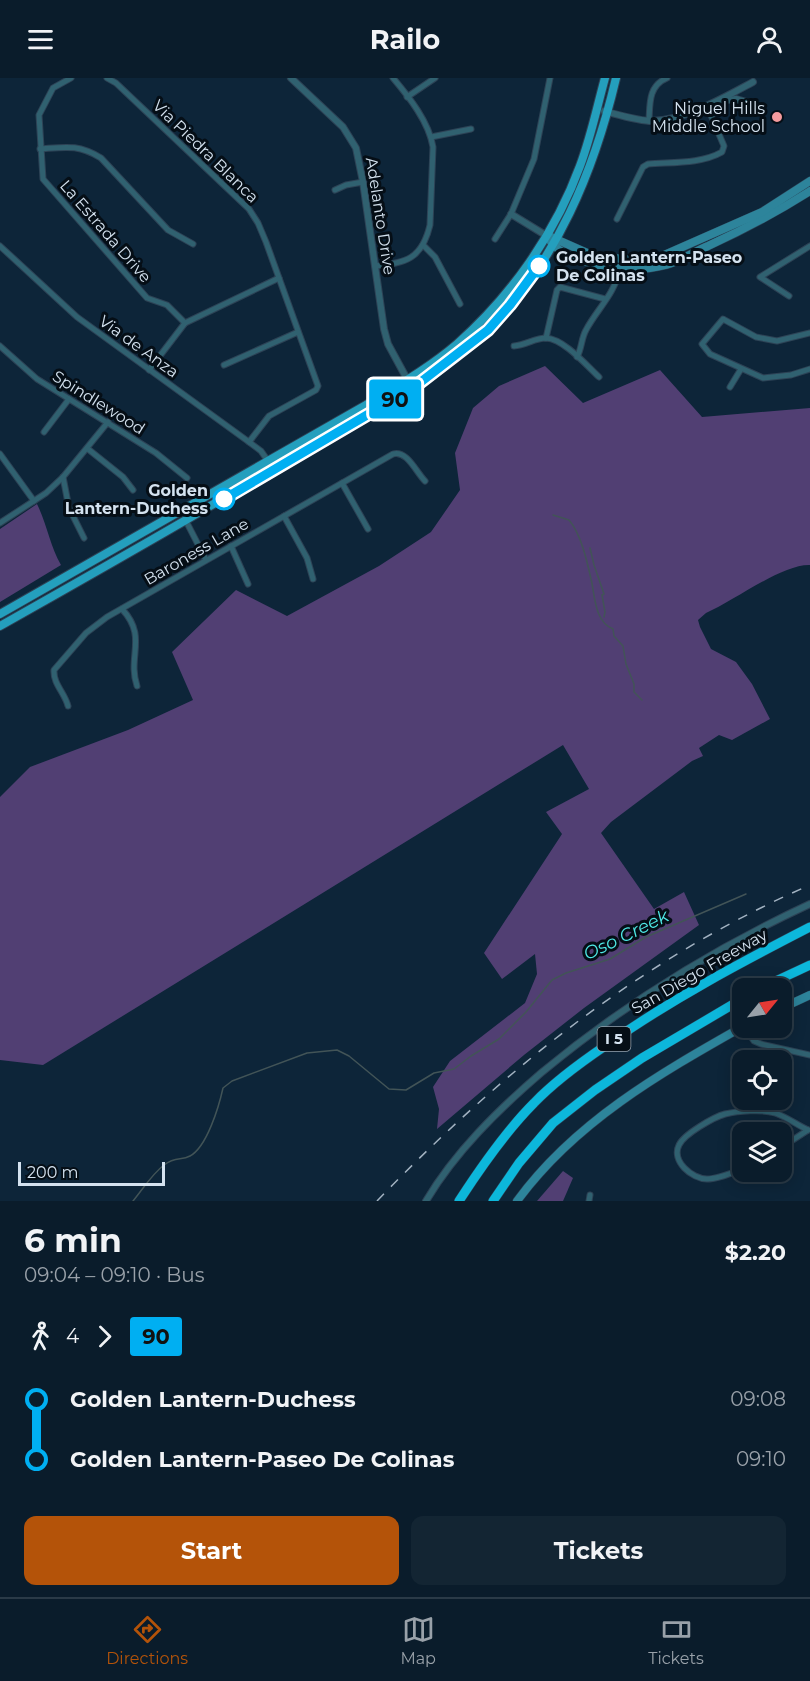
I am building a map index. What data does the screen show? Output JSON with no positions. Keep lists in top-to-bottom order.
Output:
{
  "streets": {
    "highway": ["San Diego Freeway", "I 5"],
    "street": [
      "Via Piedra Blanca",
      "Adelanto Drive",
      "La Estrada Drive",
      "Via de Anza",
      "Spindlewood",
      "Baroness Lane"
    ]
  },
  "crossings": [
    ["Via Piedra Blanca", "Via de Anza"]
  ],
  "water": ["Oso Creek"],
  "places": ["Niguel Hills Middle School", "Golden Lantern-Paseo De Colinas", "Golden Lantern-Duchess"],
  "lines": ["bus line 90"],
  "scale_bar": "200 m",
  "north": "top right",
  "page": {
    "header": "Railo",
    "on_map": "90",
    "scale": "200 m",
    "heading": ["6 min", "09:04 – 09:10 · Bus", "$2.20"],
    "legs": ["4", "90"],
    "list": [
      {
        "name": "Golden Lantern-Duchess",
        "value": "09:08"
      },
      {
        "name": "Golden Lantern-Paseo De Colinas",
        "value": "09:10"
      }
    ],
    "buttons": ["Start", "Tickets"],
    "tabs": ["Directions", "Map", "Tickets"]
  }
}
